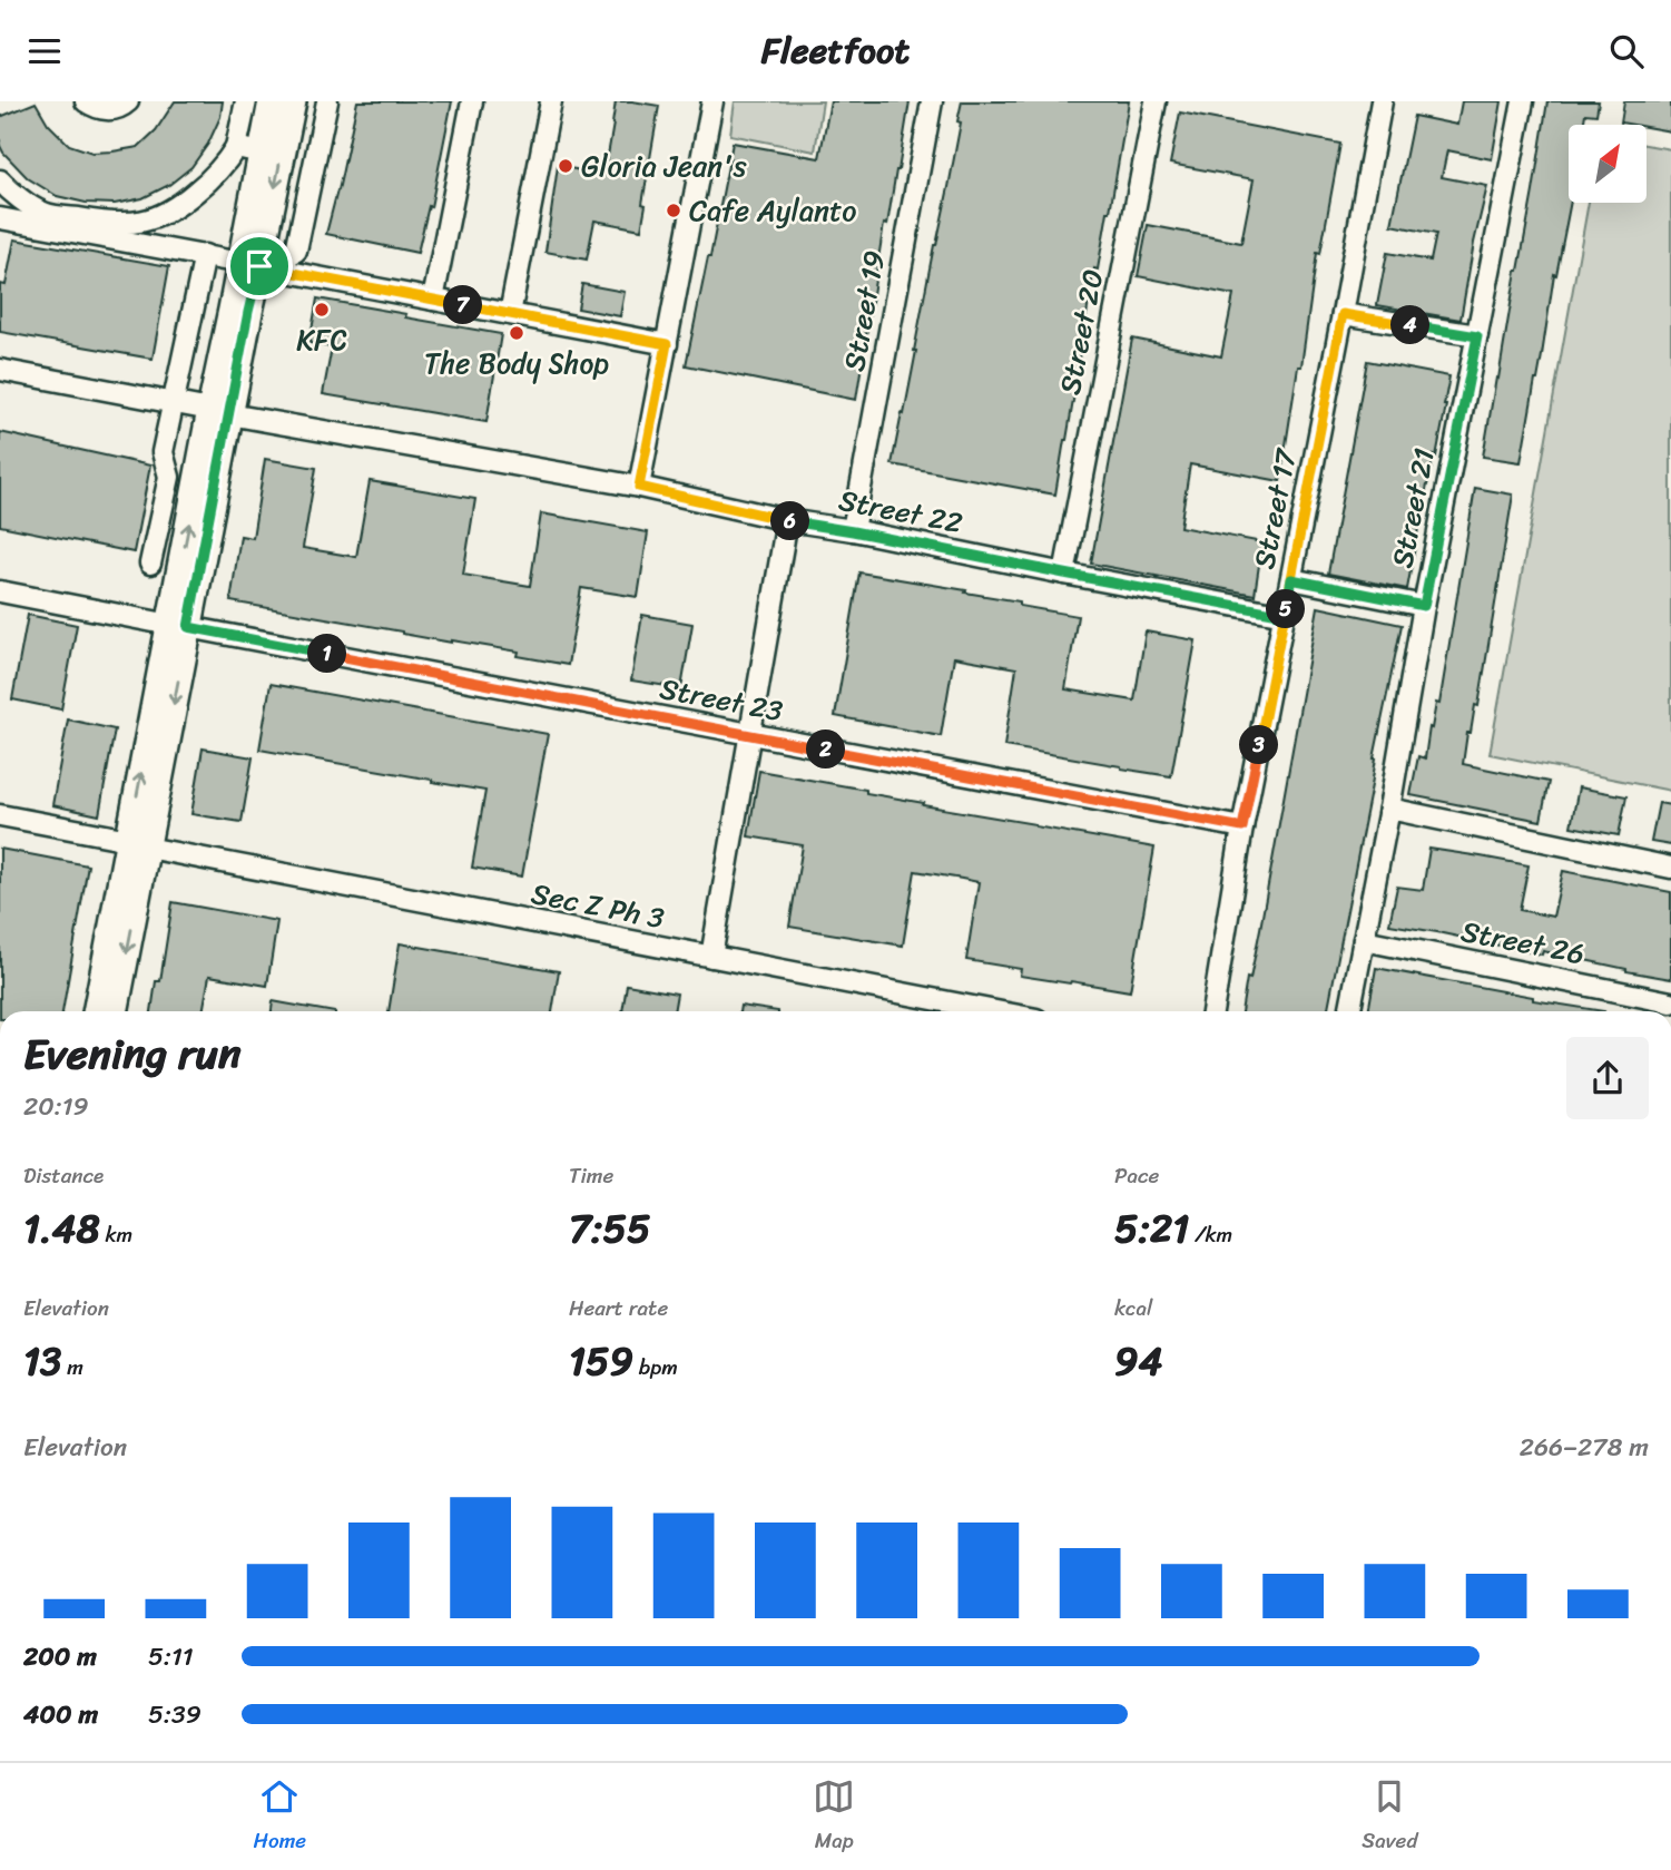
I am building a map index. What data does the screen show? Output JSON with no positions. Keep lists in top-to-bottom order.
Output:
{
  "streets": {
    "street": [
      "Street 19",
      "Street 20",
      "Street 21",
      "Street 17",
      "Street 22",
      "Street 23",
      "Sec Z Ph 3",
      "Street 26"
    ]
  },
  "crossings": [
    ["Street 19", "Street 22"],
    ["Street 20", "Street 22"],
    ["Street 21", "Street 26"],
    ["Street 17", "Street 22"],
    ["Street 17", "Street 23"]
  ],
  "places": [
    "Gloria Jean's",
    "Cafe Aylanto",
    "KFC",
    "The Body Shop"
  ],
  "north": "top right",
  "page": {
    "header": "Fleetfoot",
    "pins": [
      "7",
      "4",
      "6",
      "5",
      "1",
      "3",
      "2"
    ],
    "heading": ["Evening run", "20:19"],
    "stats": [
      ["Distance", "1.48 km"],
      ["Time", "7:55"],
      ["Pace", "5:21 /km"],
      ["Elevation", "13 m"],
      ["Heart rate", "159 bpm"],
      ["kcal", "94"]
    ],
    "chart": ["Elevation", "266–278 m"],
    "list": [
      {
        "name": "200 m",
        "note": "5:11"
      },
      {
        "name": "400 m",
        "note": "5:39"
      }
    ],
    "tabs": ["Home", "Map", "Saved"]
  }
}
